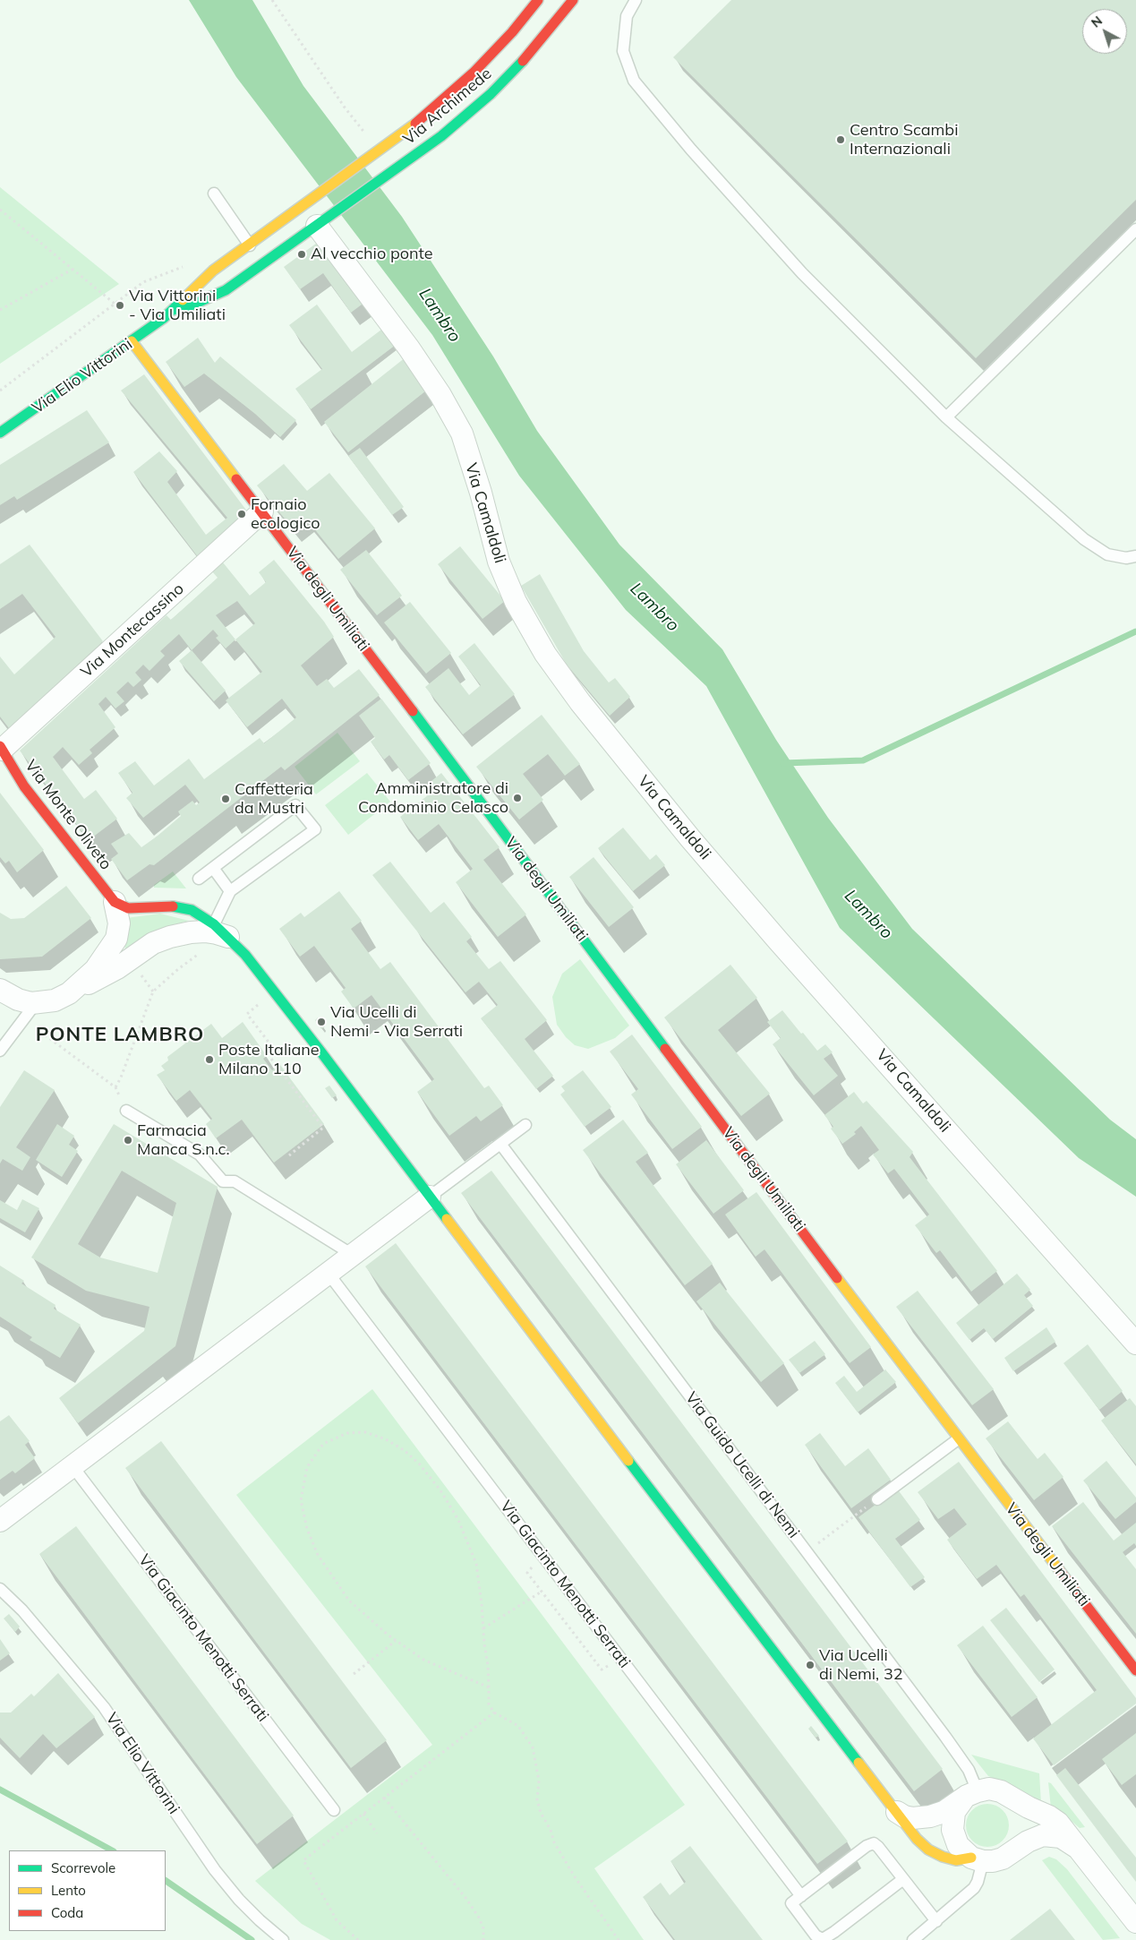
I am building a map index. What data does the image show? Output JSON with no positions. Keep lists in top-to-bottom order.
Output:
{
  "streets": {
    "street": [
      "Via Archimede",
      "Via Elio Vittorini",
      "Via Camaldoli",
      "Via degli Umiliati",
      "Via Montecassino",
      "Via Monte Oliveto"
    ],
    "lane": ["Via Guido Ucelli di Nemi", "Via Giacinto Menotti Serrati"]
  },
  "crossings": [
    ["Via Archimede", "Via Elio Vittorini"],
    ["Via Archimede", "Via Camaldoli"],
    ["Via Elio Vittorini", "Via Camaldoli"],
    ["Via Elio Vittorini", "Via degli Umiliati"],
    ["Via degli Umiliati", "Via Montecassino"],
    ["Via Montecassino", "Via Monte Oliveto"]
  ],
  "districts": ["PONTE LAMBRO"],
  "water": ["Lambro"],
  "places": [
    "Centro Scambi Internazionali",
    "Al vecchio ponte",
    "Via Vittorini - Via Umiliati",
    "Fornaio ecologico",
    "Amministratore di Condominio Celasco",
    "Caffetteria da Mustri",
    "Via Ucelli di Nemi - Via Serrati",
    "Poste Italiane Milano 110",
    "Farmacia Manca S.n.c.",
    "Via Ucelli di Nemi, 32"
  ],
  "legend": ["Scorrevole", "Lento", "Coda"],
  "north": "top left"
}
